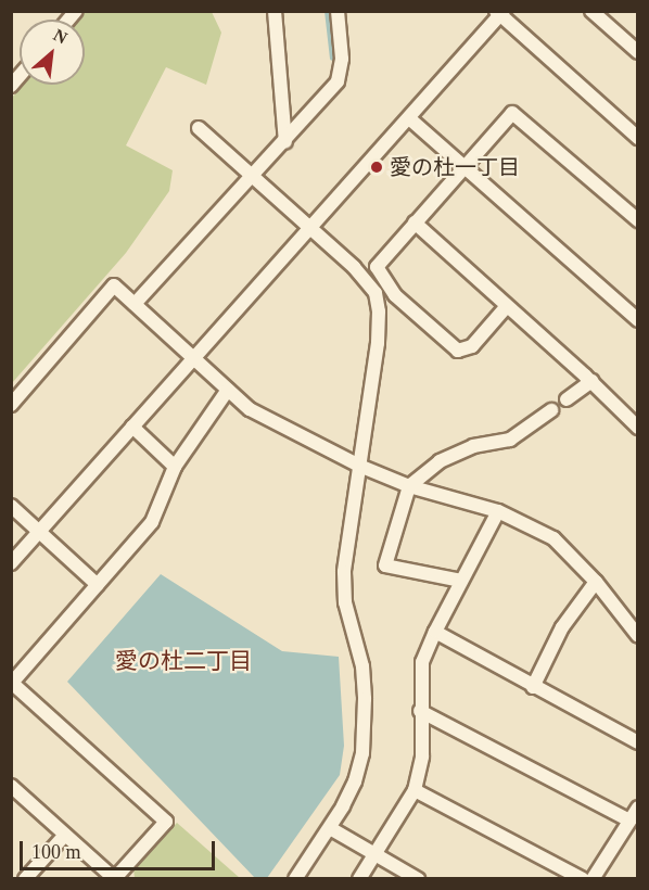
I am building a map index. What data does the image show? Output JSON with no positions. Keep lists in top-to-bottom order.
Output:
{
  "districts": ["愛の杜二丁目"],
  "places": ["愛の杜一丁目"],
  "scale_bar": "100 m",
  "north": "top right"
}
